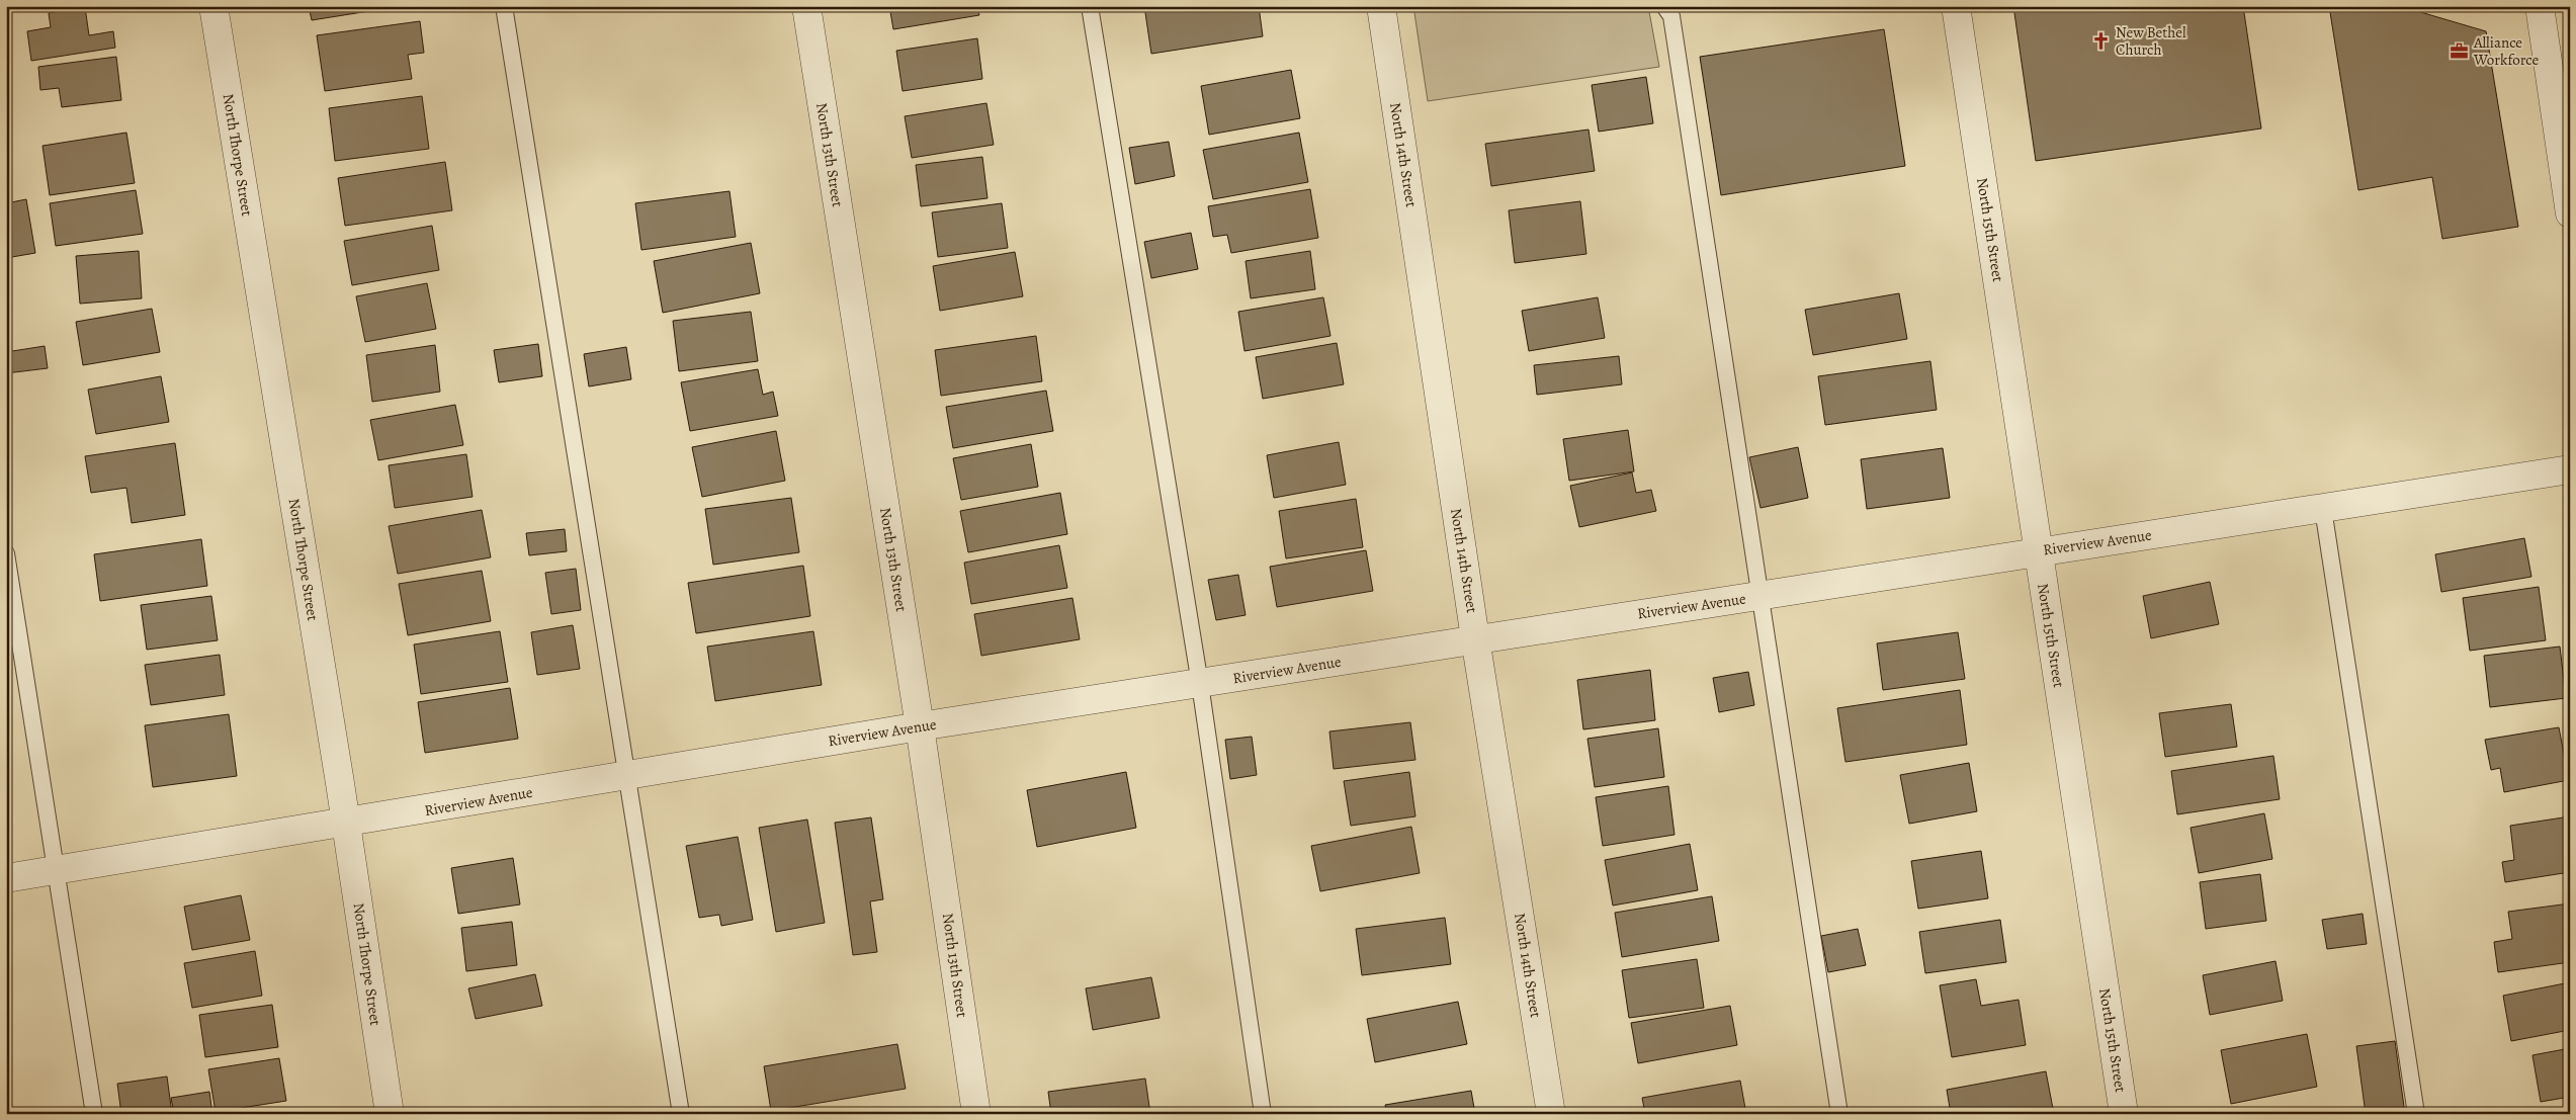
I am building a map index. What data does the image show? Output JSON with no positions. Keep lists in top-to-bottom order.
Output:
{
  "streets": {
    "street": [
      "North Thorpe Street",
      "North 13th Street",
      "North 14th Street",
      "North 15th Street",
      "Riverview Avenue"
    ]
  },
  "crossings": [
    ["North Thorpe Street", "Riverview Avenue"],
    ["North 13th Street", "Riverview Avenue"],
    ["North 14th Street", "Riverview Avenue"],
    ["North 15th Street", "Riverview Avenue"]
  ],
  "places": {
    "church": ["New Bethel Church"],
    "office": ["Alliance Workforce"]
  }
}
